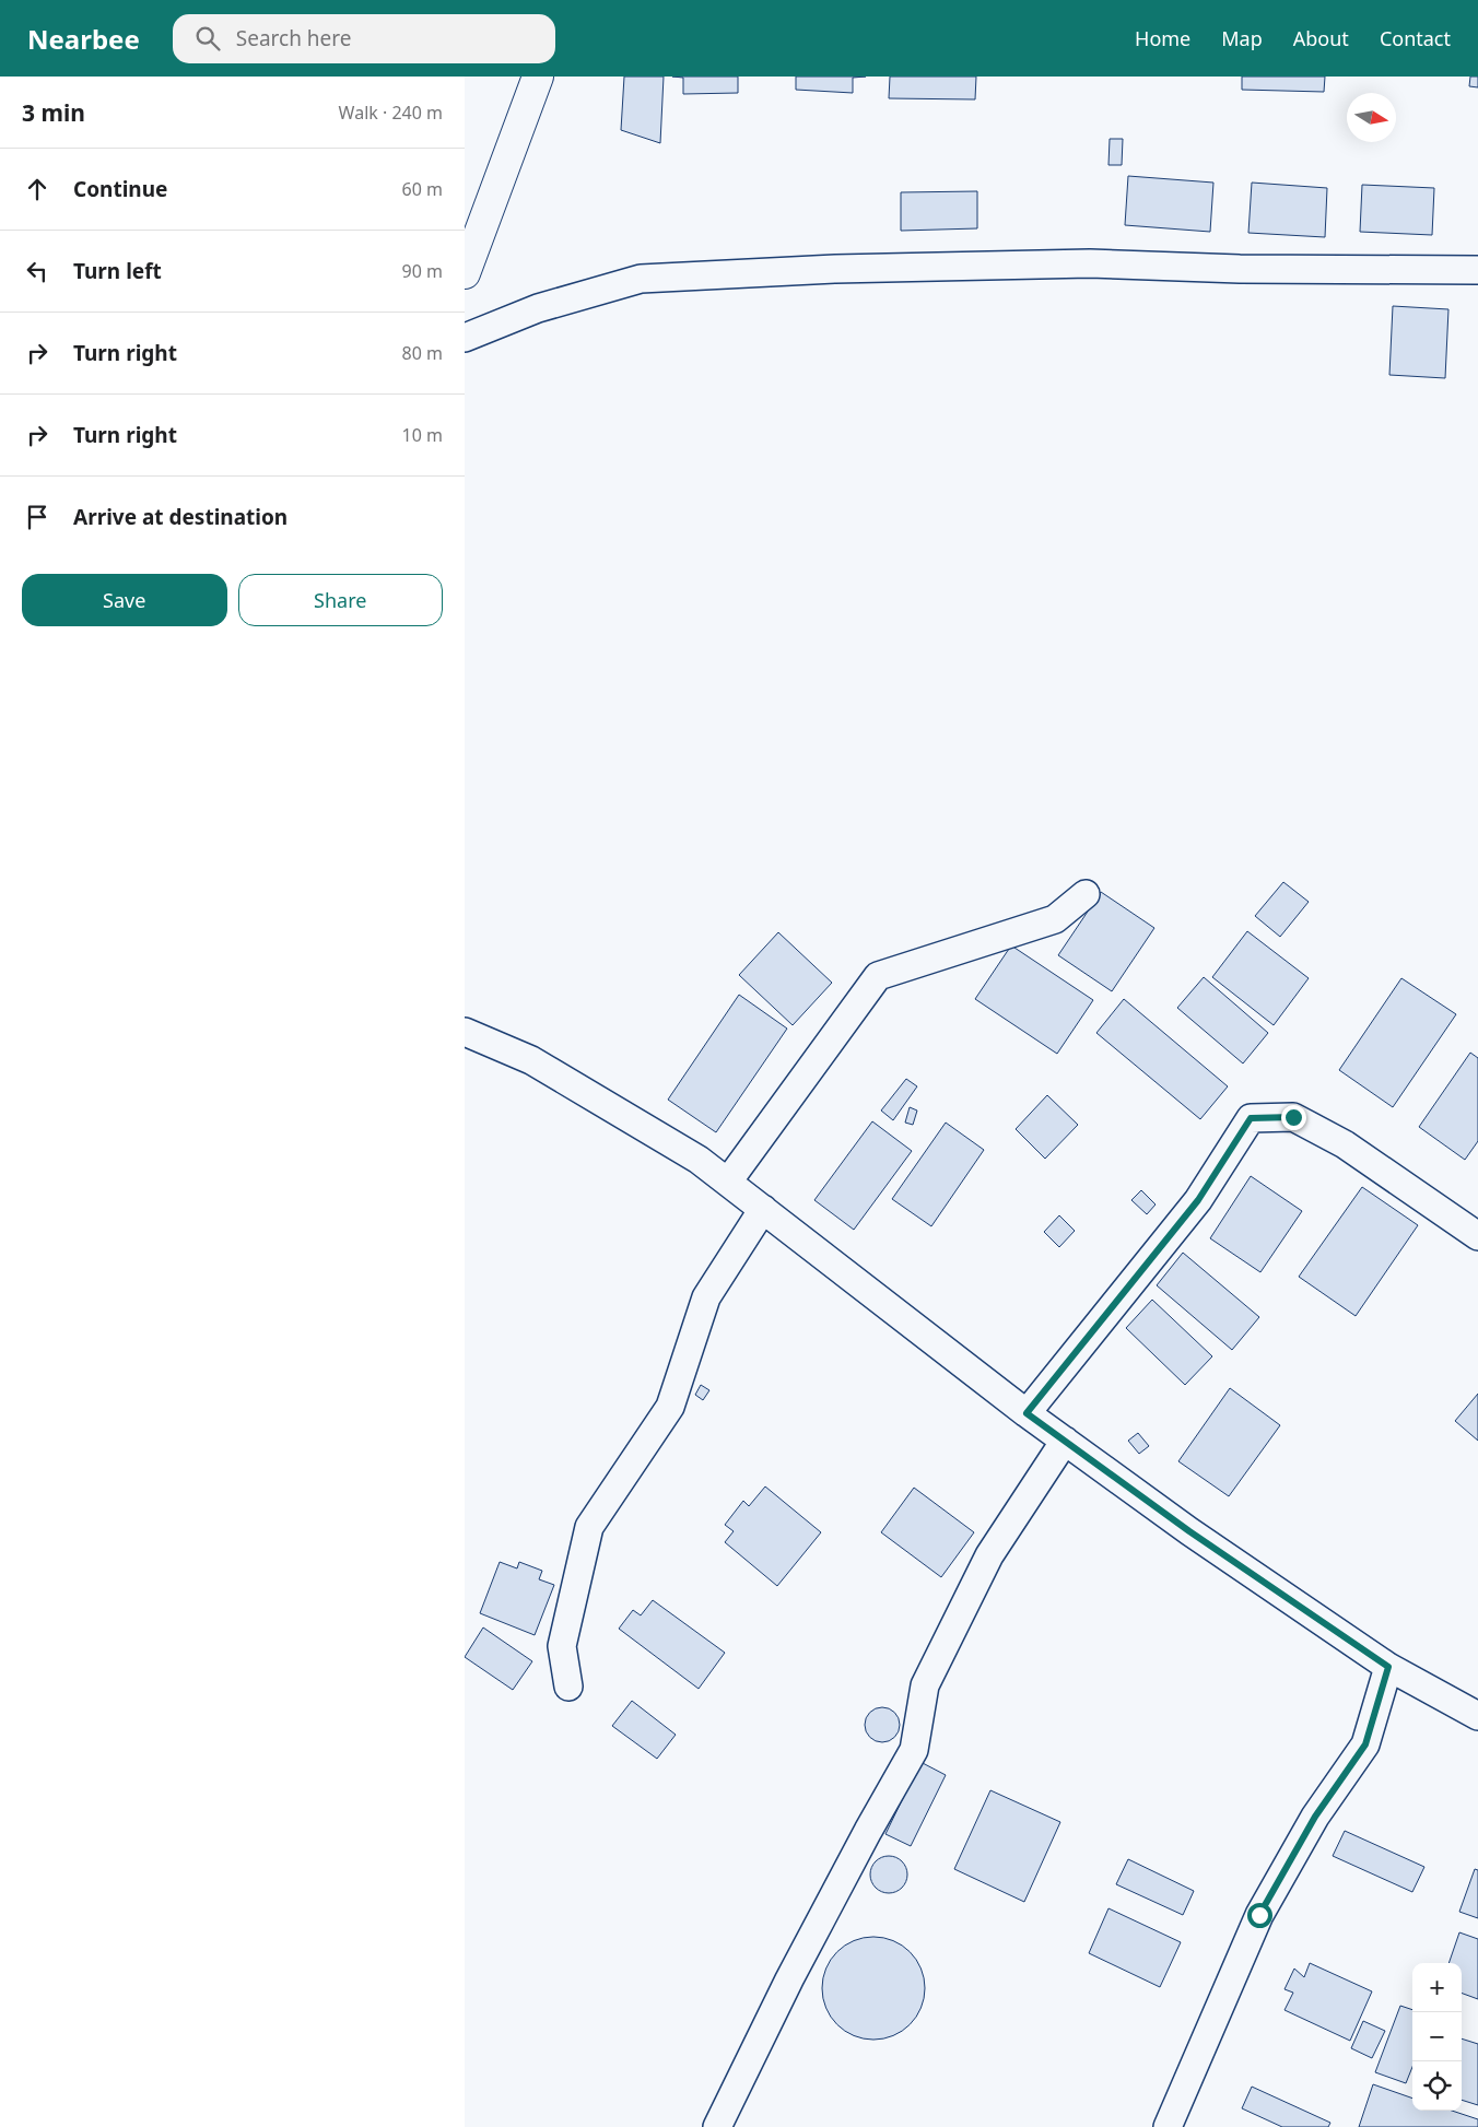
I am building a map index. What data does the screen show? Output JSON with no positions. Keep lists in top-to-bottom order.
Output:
{
  "north": "right",
  "page": {
    "header": "Nearbee",
    "search": "Search here",
    "nav": [
      "Home",
      "Map",
      "About",
      "Contact"
    ],
    "heading": ["3 min", "Walk · 240 m"],
    "list": [
      ["Continue", "60 m"],
      ["Turn left", "90 m"],
      ["Turn right", "80 m"],
      ["Turn right", "10 m"],
      "Arrive at destination"
    ],
    "buttons": ["Save", "Share"],
    "map_buttons": ["+", "−"]
  }
}
